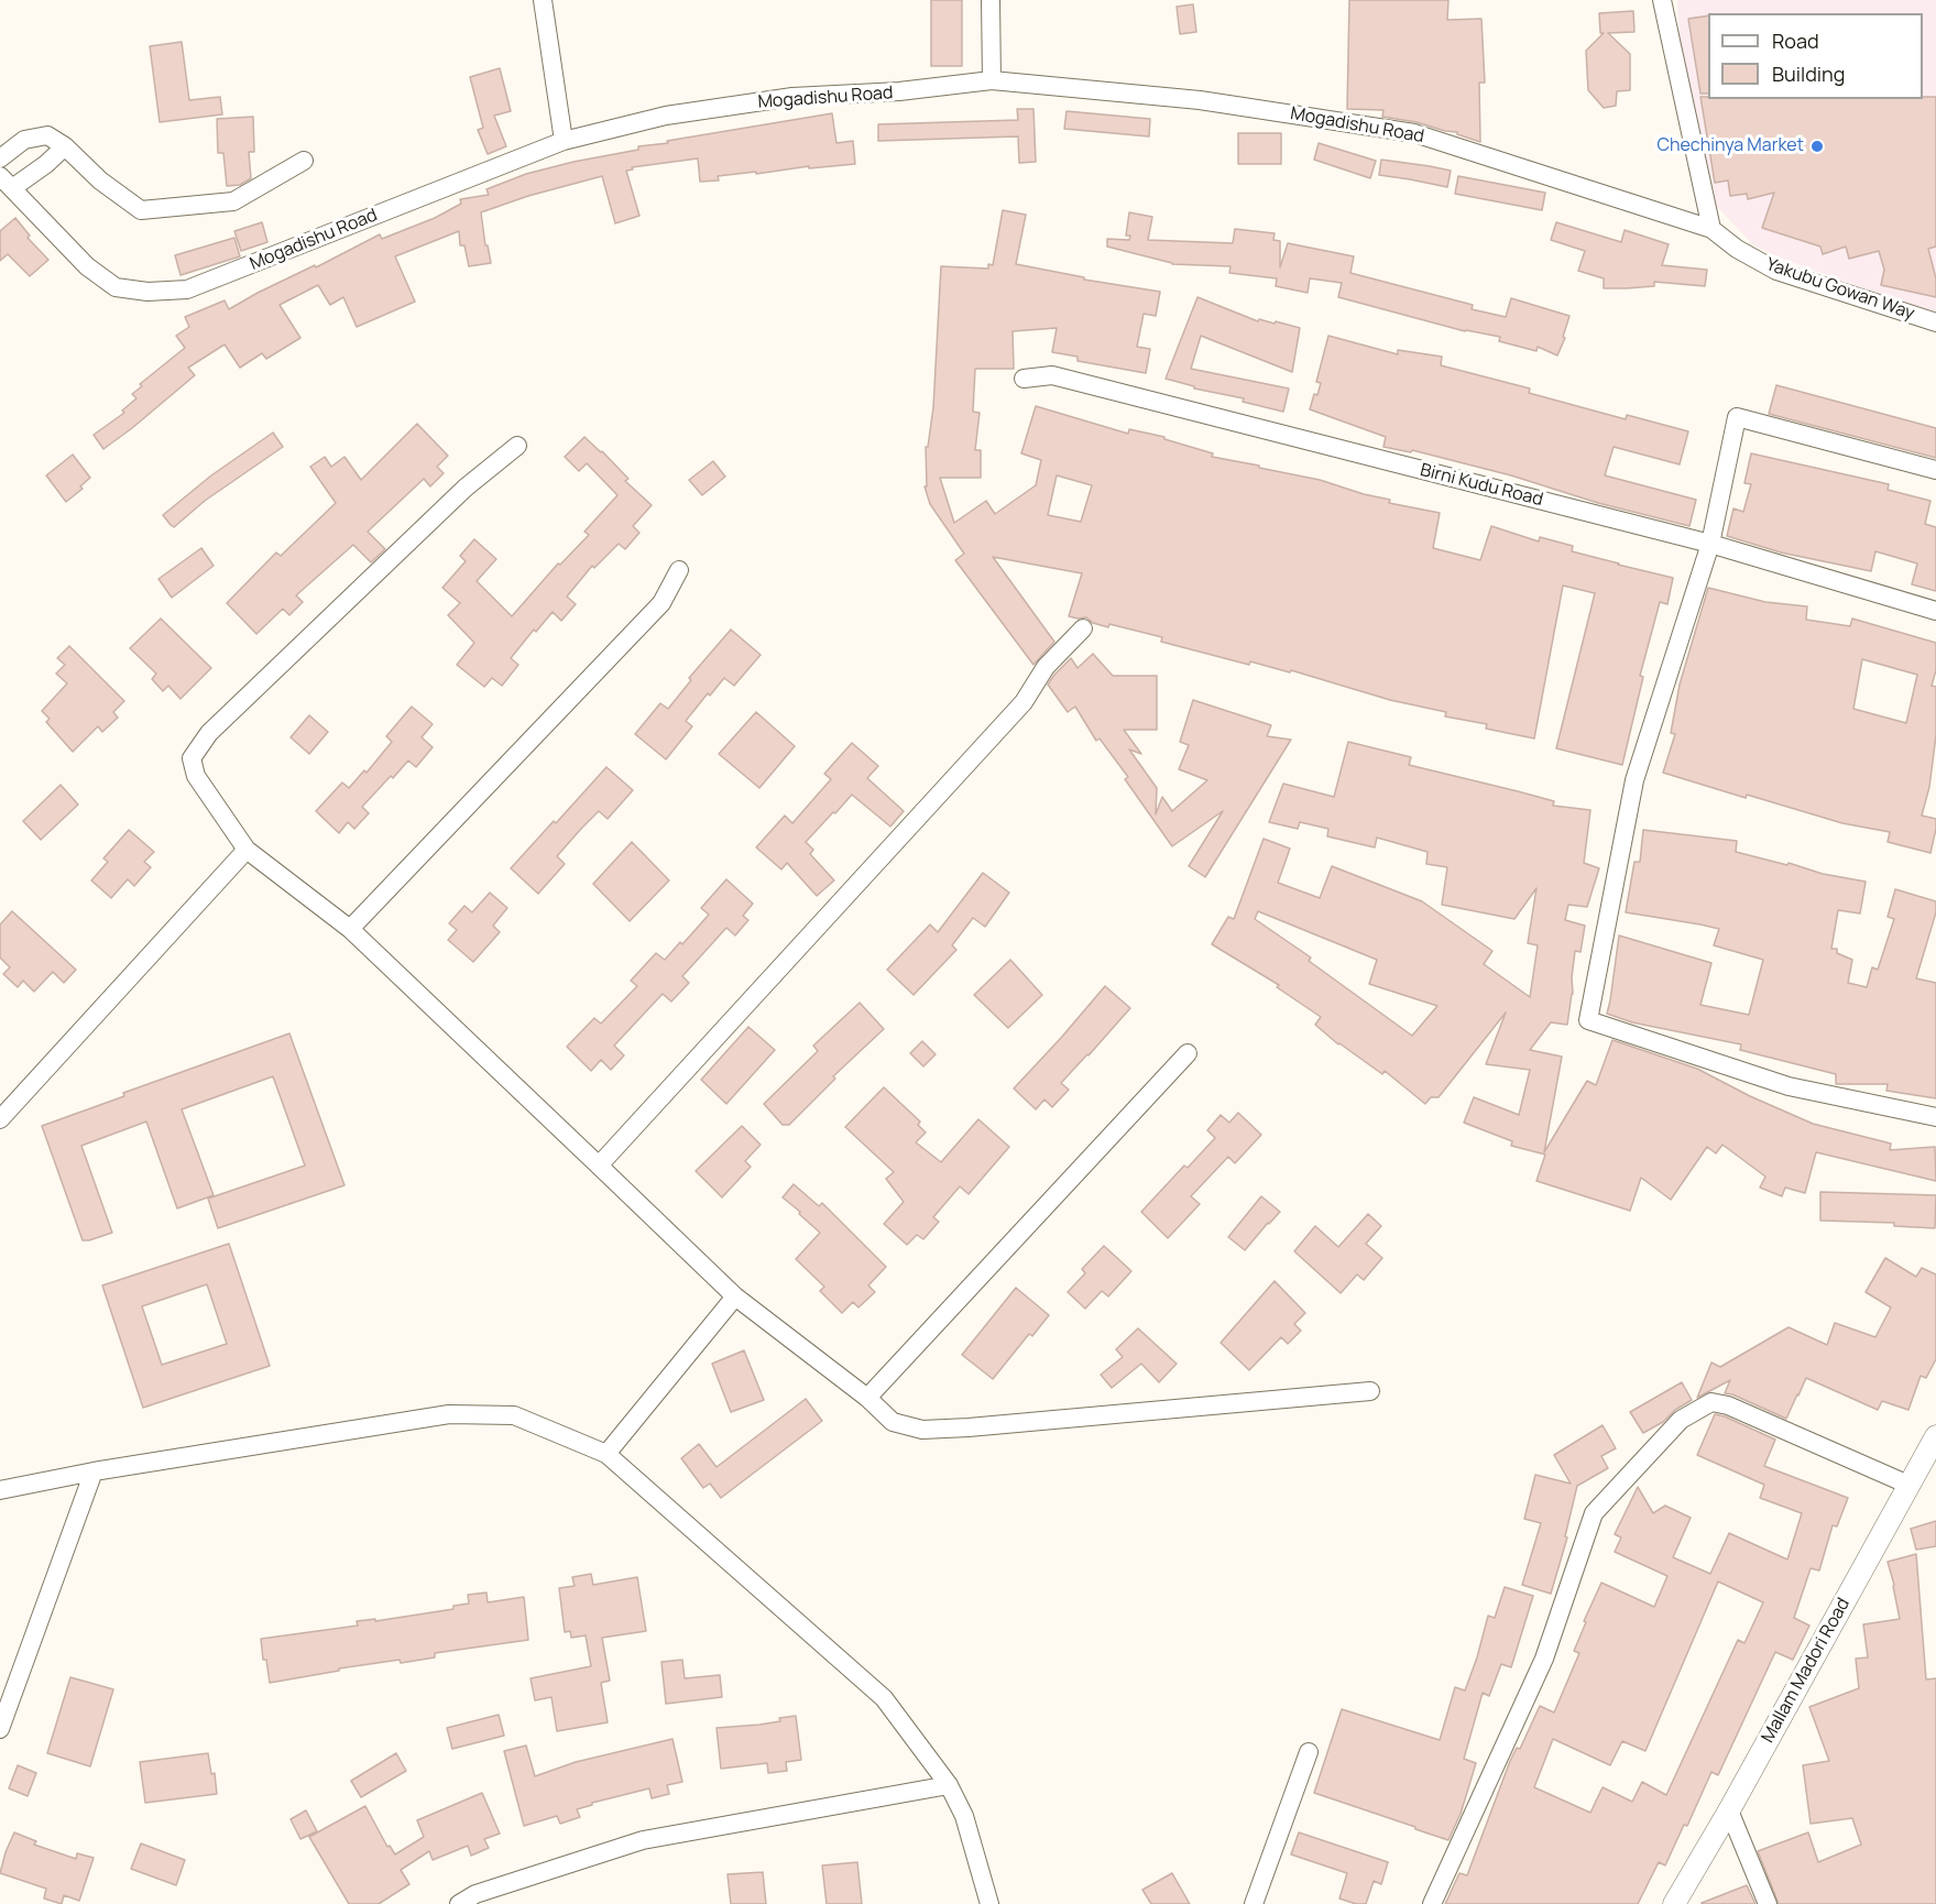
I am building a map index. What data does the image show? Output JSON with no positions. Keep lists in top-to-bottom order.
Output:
{
  "streets": {
    "street": [
      "Mogadishu Road",
      "Yakubu Gowan Way",
      "Birni Kudu Road",
      "Mallam Madori Road"
    ]
  },
  "crossings": [
    ["Mogadishu Road", "Yakubu Gowan Way"]
  ],
  "places": ["Chechinya Market"],
  "legend": ["Road", "Building"]
}
